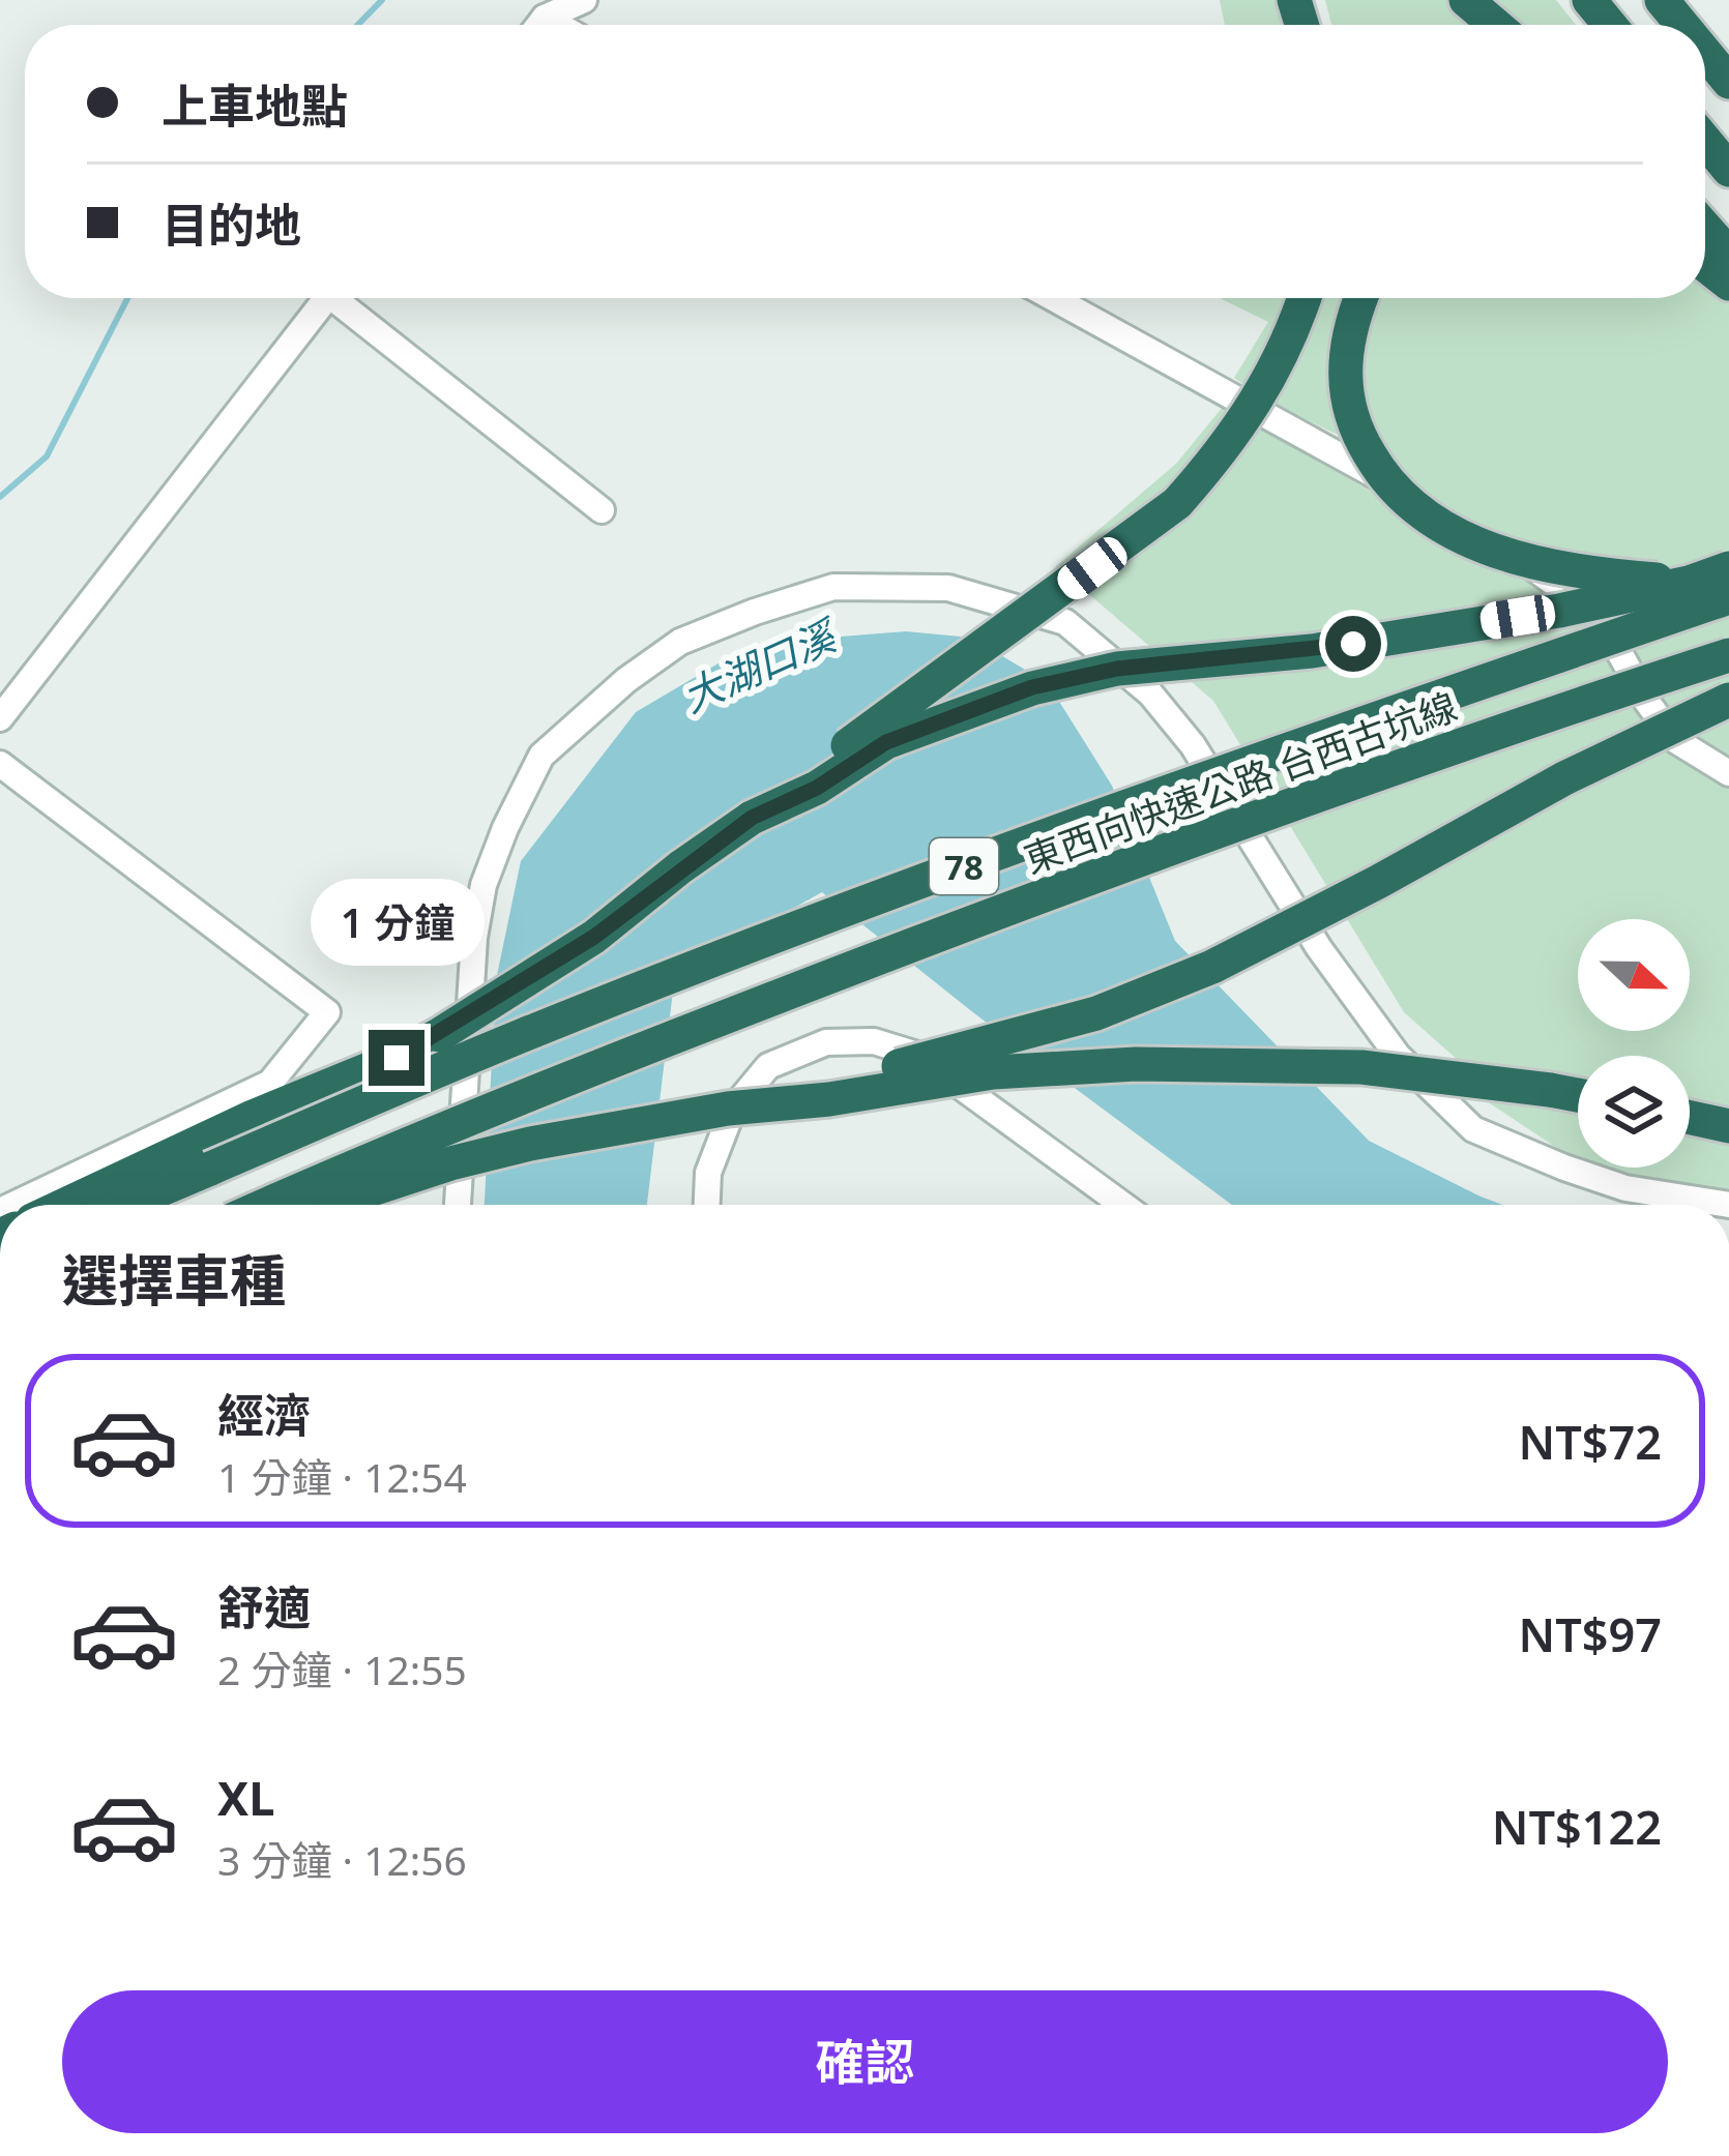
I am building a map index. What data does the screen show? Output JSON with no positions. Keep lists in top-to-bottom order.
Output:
{
  "streets": {
    "highway": ["東西向快速公路 台西古坑線", "78"]
  },
  "water": ["大湖口溪"],
  "north": "right",
  "page": {
    "banner": ["上車地點", "目的地"],
    "bubble": "1 分鐘",
    "heading": "選擇車種",
    "list": [
      {
        "name": "經濟",
        "note": "1 分鐘 · 12:54",
        "value": "NT$72"
      },
      {
        "name": "舒適",
        "note": "2 分鐘 · 12:55",
        "value": "NT$97"
      },
      {
        "name": "XL",
        "note": "3 分鐘 · 12:56",
        "value": "NT$122"
      }
    ],
    "buttons": "確認"
  }
}
